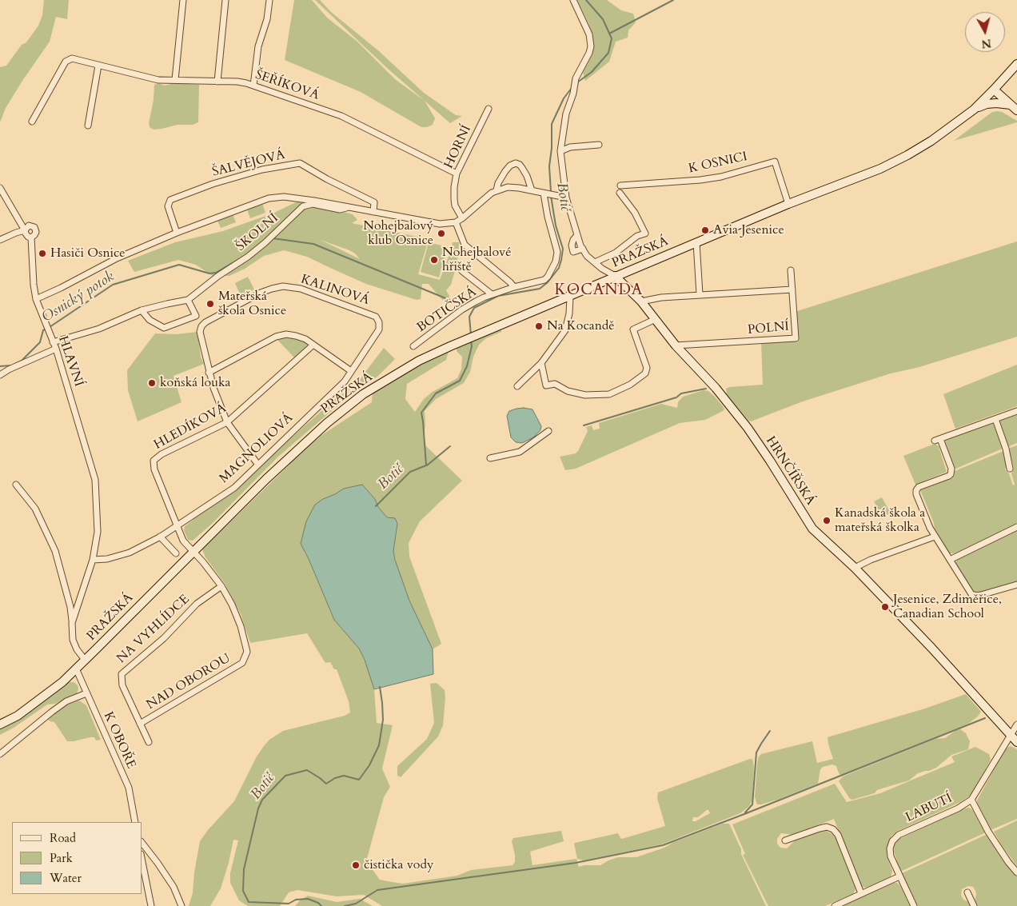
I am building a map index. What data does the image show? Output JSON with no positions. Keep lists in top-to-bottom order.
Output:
{
  "streets": {
    "main road": ["PRAŽSKÁ", "HRNČÍŘSKÁ"],
    "street": [
      "ŠEŘÍKOVÁ",
      "HORNÍ",
      "K OSNICI",
      "ŠALVĚJOVÁ",
      "ŠKOLNÍ",
      "KALINOVÁ",
      "BOTIČSKÁ",
      "POLNÍ",
      "HLAVNÍ",
      "HLEDÍKOVÁ",
      "MAGNOLIOVÁ",
      "NA VYHLÍDCE",
      "NAD OBOROU",
      "K OBOŘE",
      "LABUTÍ"
    ]
  },
  "crossings": [
    ["ŠEŘÍKOVÁ", "HORNÍ"],
    ["HORNÍ", "BOTIČSKÁ"],
    ["K OSNICI", "PRAŽSKÁ"],
    ["PRAŽSKÁ", "HLAVNÍ"],
    ["PRAŽSKÁ", "HLEDÍKOVÁ"],
    ["PRAŽSKÁ", "HRNČÍŘSKÁ"],
    ["PRAŽSKÁ", "NAD OBOROU"],
    ["PRAŽSKÁ", "K OBOŘE"],
    ["KALINOVÁ", "HLEDÍKOVÁ"],
    ["KALINOVÁ", "MAGNOLIOVÁ"],
    ["POLNÍ", "HRNČÍŘSKÁ"],
    ["HLAVNÍ", "MAGNOLIOVÁ"],
    ["HLEDÍKOVÁ", "MAGNOLIOVÁ"],
    ["HLEDÍKOVÁ", "NAD OBOROU"],
    ["HRNČÍŘSKÁ", "LABUTÍ"],
    ["NA VYHLÍDCE", "NAD OBOROU"]
  ],
  "districts": ["KOCANDA"],
  "water": ["Botič", "Osnický potok"],
  "places": [
    "Avia Jesenice",
    "Nohejbalový klub Osnice",
    "Hasiči Osnice",
    "Nohejbalové hřiště",
    "Mateřská škola Osnice",
    "Na Kocandě",
    "koňská louka",
    "Kanadská škola a mateřská školka",
    "Jesenice, Zdiměřice, Canadian School",
    "čistička vody"
  ],
  "legend": ["Road", "Park", "Water"],
  "north": "bottom"
}
